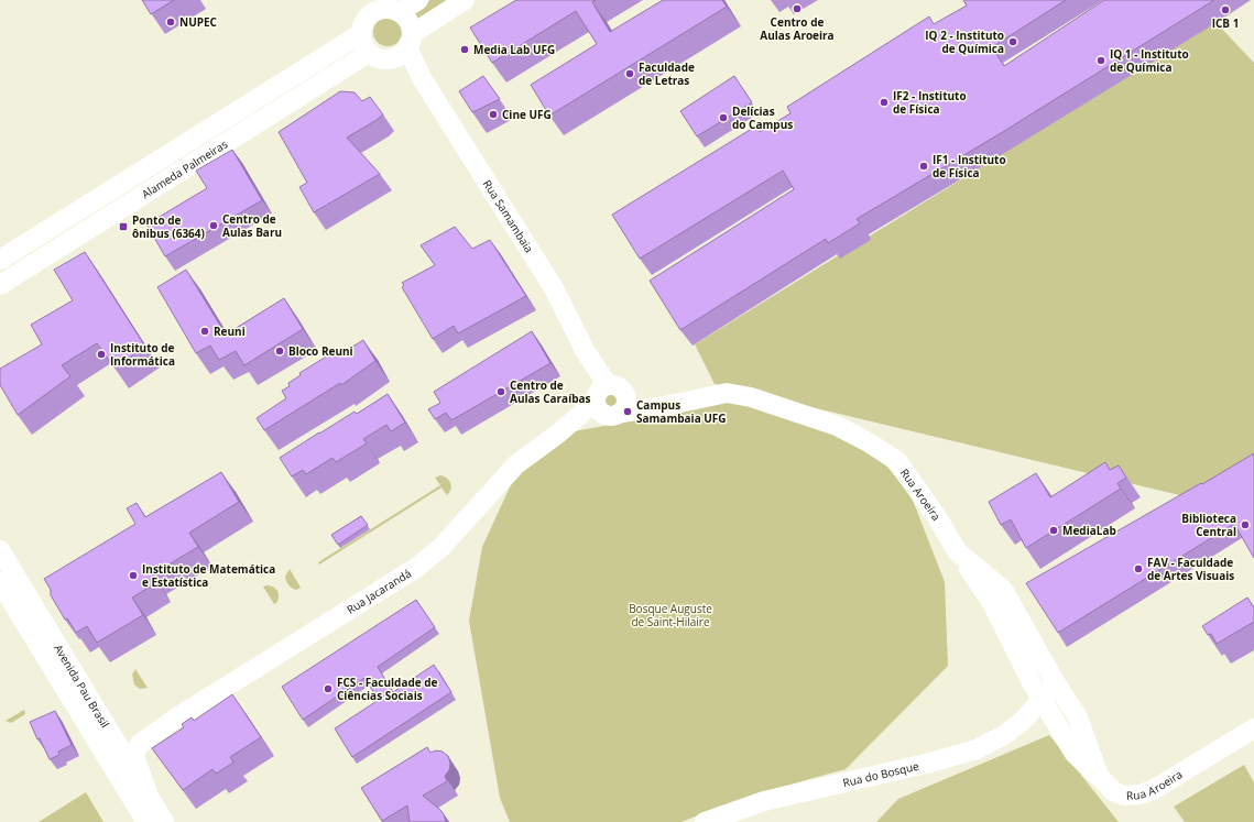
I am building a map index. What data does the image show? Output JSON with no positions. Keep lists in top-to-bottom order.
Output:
{
  "streets": {
    "street": [
      "Alameda Palmeiras",
      "Rua Samambaia",
      "Rua Aroeira",
      "Rua Jacarandá",
      "Avenida Pau Brasil",
      "Rua do Bosque"
    ]
  },
  "crossings": [
    ["Alameda Palmeiras", "Rua Samambaia"],
    ["Rua Samambaia", "Rua Aroeira"]
  ],
  "parks": ["Bosque Auguste de Saint-Hilaire"],
  "places": {
    "other": [
      "Centro de Aulas Aroeira",
      "ICB 1",
      "NUPEC",
      "IQ 2 - Instituto de Química",
      "Media Lab UFG",
      "IQ 1 - Instituto de Química",
      "Faculdade de Letras",
      "IF2 - Instituto de Física",
      "Cine UFG",
      "Delícias do Campus",
      "IF1 - Instituto de Física",
      "Centro de Aulas Baru",
      "Reuni",
      "Bloco Reuni",
      "Instituto de Informática",
      "Centro de Aulas Caraíbas",
      "Campus Samambaia UFG",
      "Biblioteca Central",
      "MediaLab",
      "FAV - Faculdade de Artes Visuais",
      "Instituto de Matemática e Estatística",
      "FCS - Faculdade de Ciências Sociais"
    ],
    "transit": ["Ponto de ônibus (6364)"]
  }
}
